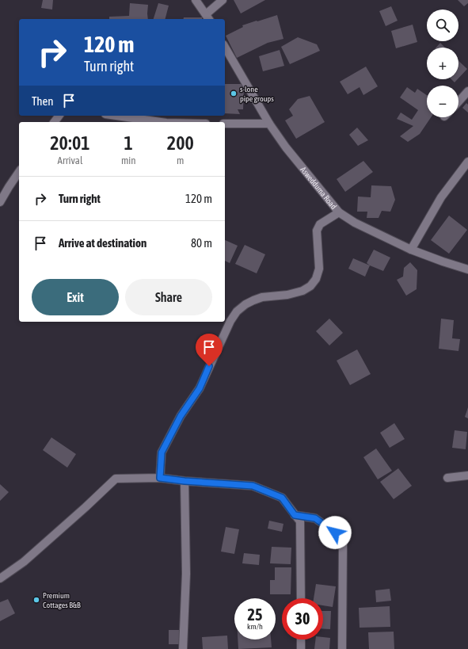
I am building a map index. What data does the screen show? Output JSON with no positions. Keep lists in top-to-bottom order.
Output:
{
  "streets": {
    "street": ["Aswedduma Road"]
  },
  "places": ["s-lone pipe groups", "Premium Cottages B&B"],
  "page": {
    "map_buttons": ["+", "−"],
    "turn": ["120 m", "Turn right"],
    "then": "Then",
    "eta": [
      "20:01",
      "Arrival",
      "1",
      "min",
      "200",
      "m"
    ],
    "list": [
      {
        "name": "Turn right",
        "value": "120 m"
      },
      {
        "name": "Arrive at destination",
        "value": "80 m"
      }
    ],
    "buttons": ["Exit", "Share"],
    "speed": "25 km/h",
    "limit": "30"
  }
}
